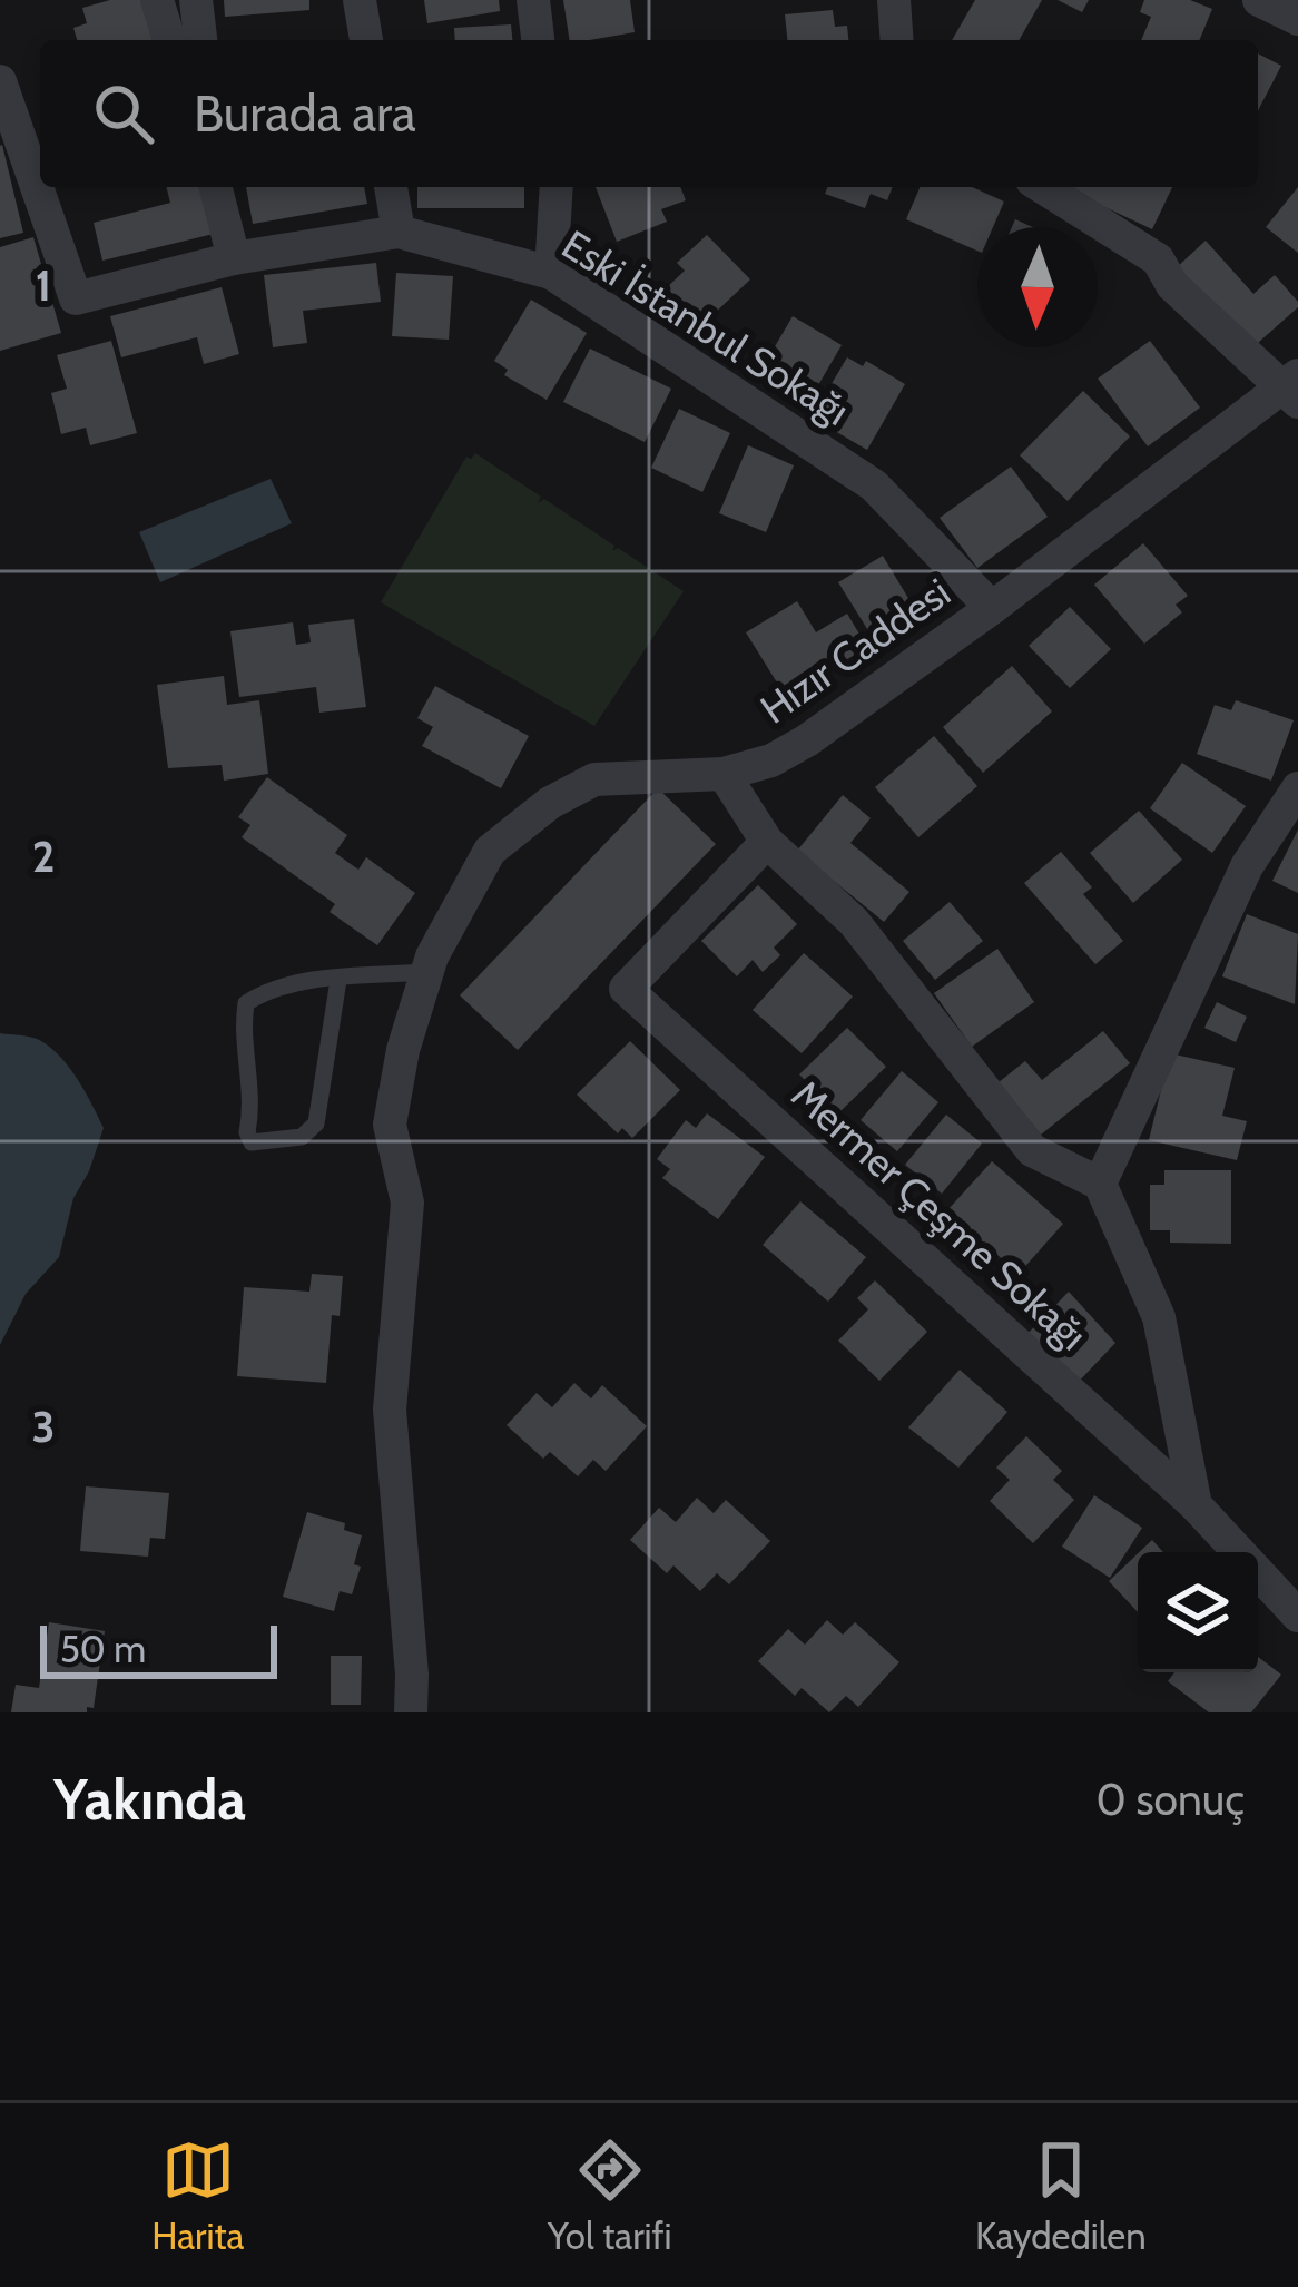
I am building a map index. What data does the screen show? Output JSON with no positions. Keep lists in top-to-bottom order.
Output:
{
  "streets": {
    "street": ["Eski İstanbul Sokağı", "Hızır Caddesi", "Mermer Çeşme Sokağı"]
  },
  "crossings": [
    ["Eski İstanbul Sokağı", "Hızır Caddesi"]
  ],
  "scale_bar": "50 m",
  "north": "bottom",
  "page": {
    "search": "Burada ara",
    "scale": "50 m",
    "heading": ["Yakında", "0 sonuç"],
    "nav": ["Harita", "Yol tarifi", "Kaydedilen"]
  },
  "grid": {
    "rows": ["1", "2", "3"]
  }
}
